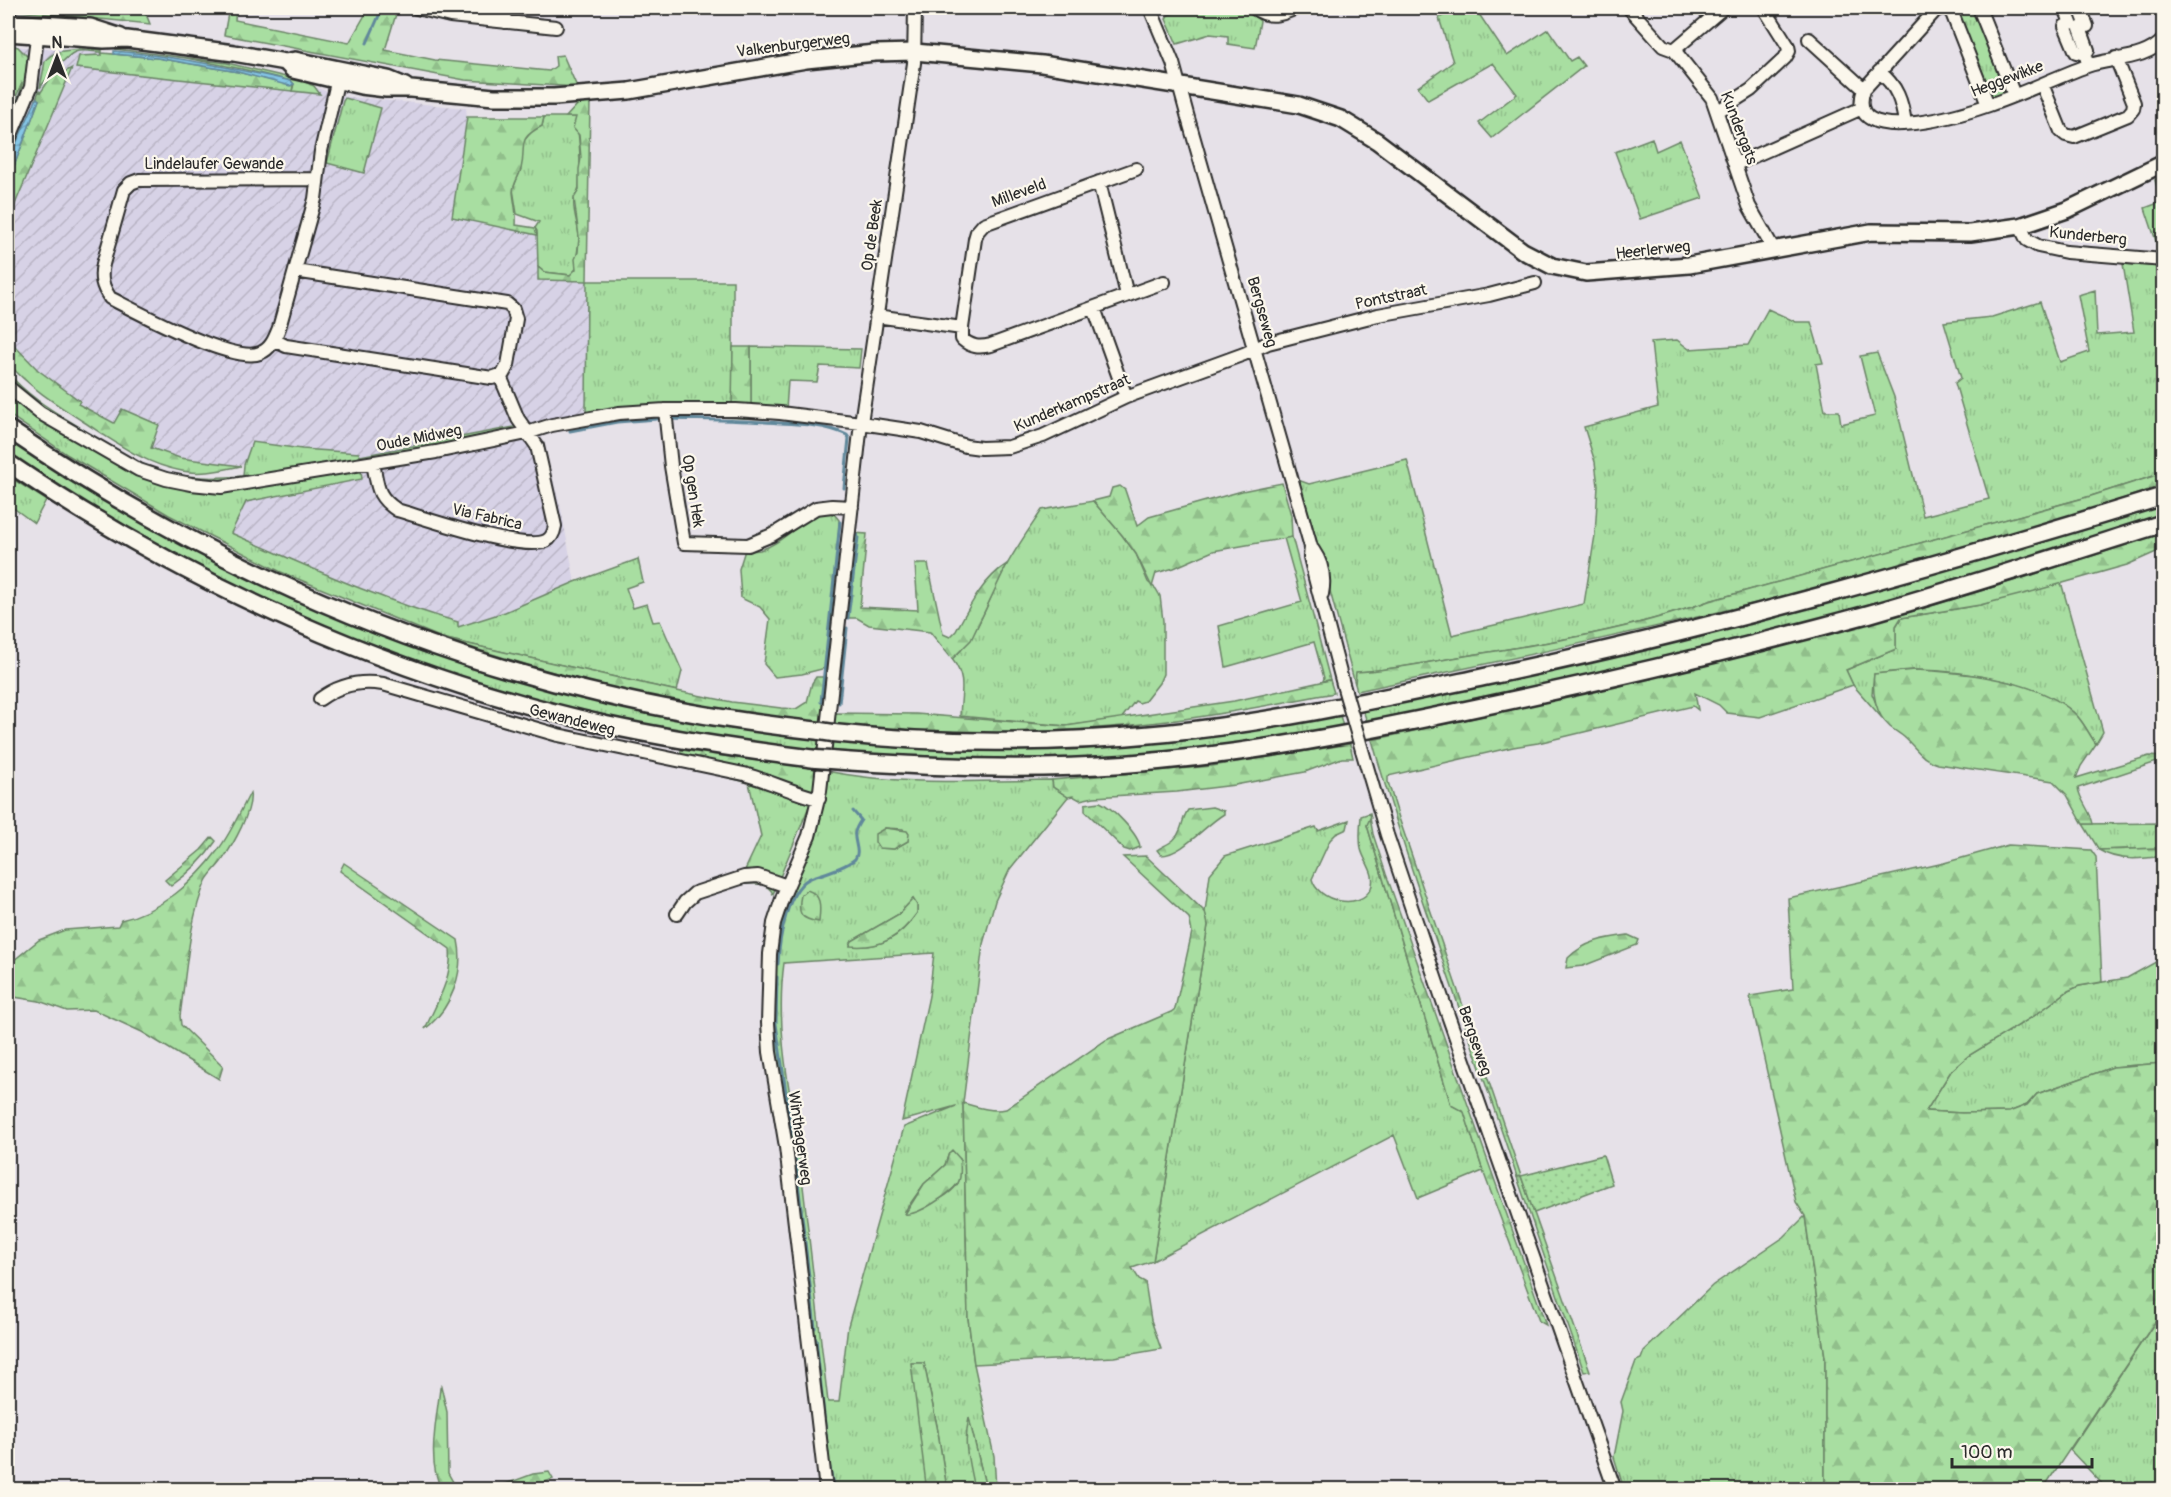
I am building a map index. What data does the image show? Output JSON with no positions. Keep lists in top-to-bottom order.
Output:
{
  "streets": {
    "main road": ["Valkenburgerweg", "Heerlerweg"],
    "street": [
      "Heggewikke",
      "Kundergats",
      "Lindelaufer Gewande",
      "Milleveld",
      "Op de Beek",
      "Kunderberg",
      "Pontstraat",
      "Bergseweg",
      "Kunderkampstraat",
      "Oude Midweg",
      "Op gen Hek",
      "Via Fabrica",
      "Gewandeweg",
      "Winthagerweg"
    ]
  },
  "crossings": [
    ["Valkenburgerweg", "Lindelaufer Gewande"],
    ["Valkenburgerweg", "Op de Beek"],
    ["Valkenburgerweg", "Heerlerweg"],
    ["Valkenburgerweg", "Bergseweg"],
    ["Kundergats", "Heerlerweg"],
    ["Op de Beek", "Kunderkampstraat"],
    ["Op de Beek", "Oude Midweg"],
    ["Kunderberg", "Heerlerweg"],
    ["Heerlerweg", "Bergseweg"],
    ["Pontstraat", "Bergseweg"],
    ["Pontstraat", "Kunderkampstraat"],
    ["Bergseweg", "Kunderkampstraat"],
    ["Kunderkampstraat", "Oude Midweg"],
    ["Oude Midweg", "Op gen Hek"],
    ["Oude Midweg", "Via Fabrica"],
    ["Gewandeweg", "Winthagerweg"]
  ],
  "scale_bar": "100 m",
  "north": "top"
}
